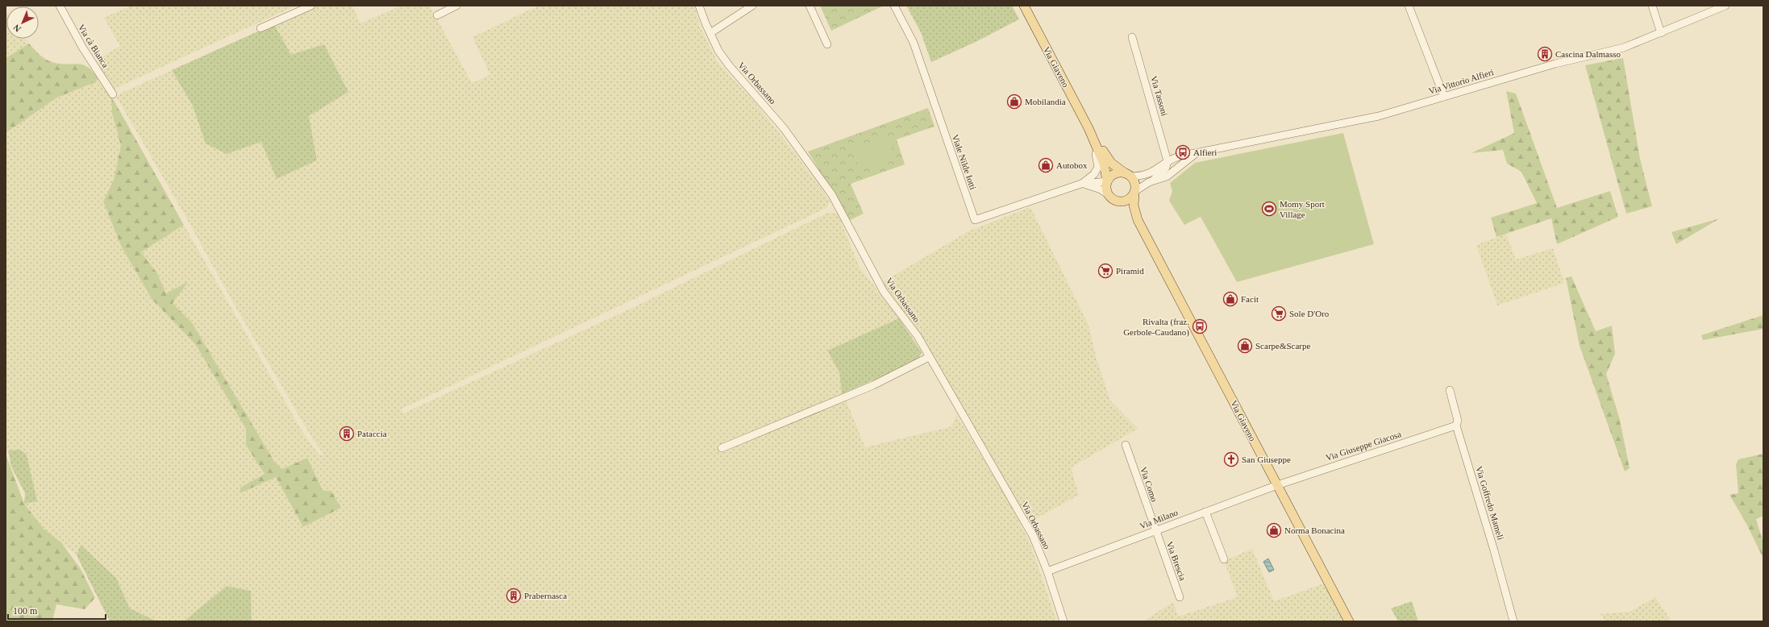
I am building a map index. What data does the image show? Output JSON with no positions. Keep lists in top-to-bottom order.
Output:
{
  "streets": {
    "main road": ["Via Giaveno"],
    "street": [
      "Via cà Bianca",
      "Via Vittorio Alfieri",
      "Via Orbassano",
      "Via Tassoni",
      "Viale Nilde Iotti",
      "Via Giuseppe Giacosa",
      "Via Como",
      "Via Goffredo Mameli",
      "Via Milano",
      "Via Brescia"
    ]
  },
  "crossings": [
    ["Via Giaveno", "Via Vittorio Alfieri"],
    ["Via Giaveno", "Viale Nilde Iotti"],
    ["Via Giaveno", "Via Giuseppe Giacosa"],
    ["Via Giaveno", "Via Milano"],
    ["Via Vittorio Alfieri", "Via Tassoni"],
    ["Via Orbassano", "Via Milano"],
    ["Via Giuseppe Giacosa", "Via Goffredo Mameli"],
    ["Via Giuseppe Giacosa", "Via Milano"],
    ["Via Como", "Via Milano"],
    ["Via Como", "Via Brescia"],
    ["Via Milano", "Via Brescia"]
  ],
  "places": {
    "building": ["Cascina Dalmasso", "Pataccia", "Prabernasca"],
    "shop": [
      "Mobilandia",
      "Autobox",
      "Facit",
      "Scarpe&Scarpe",
      "Norma Bonacina"
    ],
    "bus stop": ["Alfieri", "Rivalta (fraz. Gerbole-Caudano)"],
    "sports": ["Momy Sport Village"],
    "supermarket": ["Piramid", "Sole D'Oro"],
    "church": ["San Giuseppe"]
  },
  "scale_bar": "100 m",
  "north": "bottom left"
}
